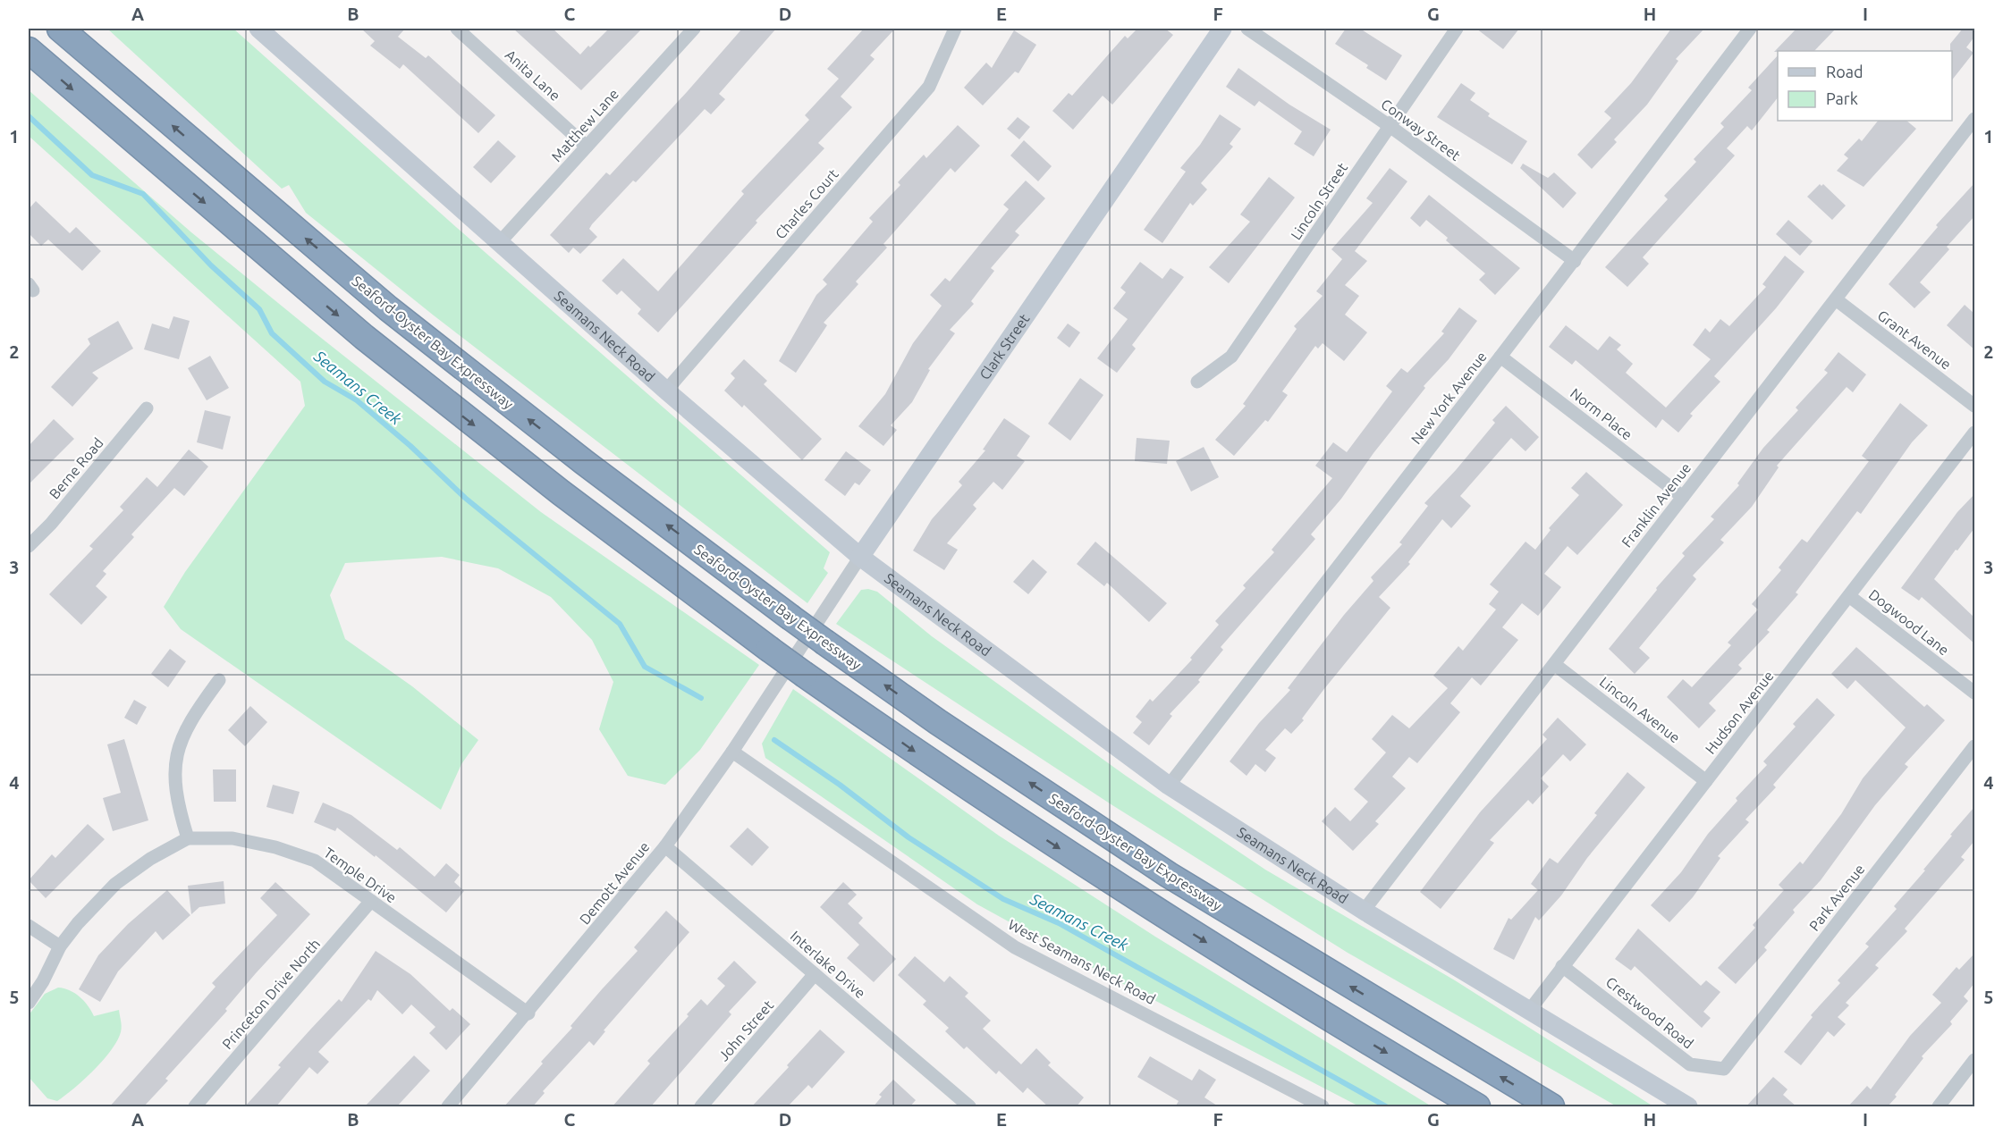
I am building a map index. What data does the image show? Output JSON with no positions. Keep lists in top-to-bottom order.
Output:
{
  "streets": {
    "highway": ["Seaford-Oyster Bay Expressway"],
    "street": [
      "Anita Lane",
      "Matthew Lane",
      "Conway Street",
      "Lincoln Street",
      "Charles Court",
      "Seamans Neck Road",
      "Grant Avenue",
      "Clark Street",
      "New York Avenue",
      "Norm Place",
      "Berne Road",
      "Franklin Avenue",
      "Dogwood Lane",
      "Lincoln Avenue",
      "Hudson Avenue",
      "Temple Drive",
      "Demott Avenue",
      "Park Avenue",
      "West Seamans Neck Road",
      "Interlake Drive",
      "Princeton Drive North",
      "Crestwood Road",
      "John Street"
    ]
  },
  "crossings": [
    ["Anita Lane", "Matthew Lane"],
    ["Matthew Lane", "Seamans Neck Road"],
    ["Conway Street", "Lincoln Street"],
    ["Conway Street", "New York Avenue"],
    ["Charles Court", "Seamans Neck Road"],
    ["Seamans Neck Road", "Clark Street"],
    ["Seamans Neck Road", "New York Avenue"],
    ["Seamans Neck Road", "Franklin Avenue"],
    ["Seamans Neck Road", "Hudson Avenue"],
    ["Grant Avenue", "Franklin Avenue"],
    ["Clark Street", "Demott Avenue"],
    ["New York Avenue", "Norm Place"],
    ["Norm Place", "Franklin Avenue"],
    ["Franklin Avenue", "Lincoln Avenue"],
    ["Dogwood Lane", "Hudson Avenue"],
    ["Lincoln Avenue", "Hudson Avenue"],
    ["Hudson Avenue", "Crestwood Road"],
    ["Temple Drive", "Demott Avenue"],
    ["Temple Drive", "Princeton Drive North"],
    ["Demott Avenue", "West Seamans Neck Road"],
    ["Demott Avenue", "Interlake Drive"],
    ["Park Avenue", "Crestwood Road"],
    ["Interlake Drive", "John Street"]
  ],
  "water": ["Seamans Creek"],
  "legend": ["Road", "Park"],
  "grid": {
    "columns": [
      "A",
      "B",
      "C",
      "D",
      "E",
      "F",
      "G",
      "H",
      "I"
    ],
    "rows": [
      "1",
      "2",
      "3",
      "4",
      "5"
    ]
  }
}
